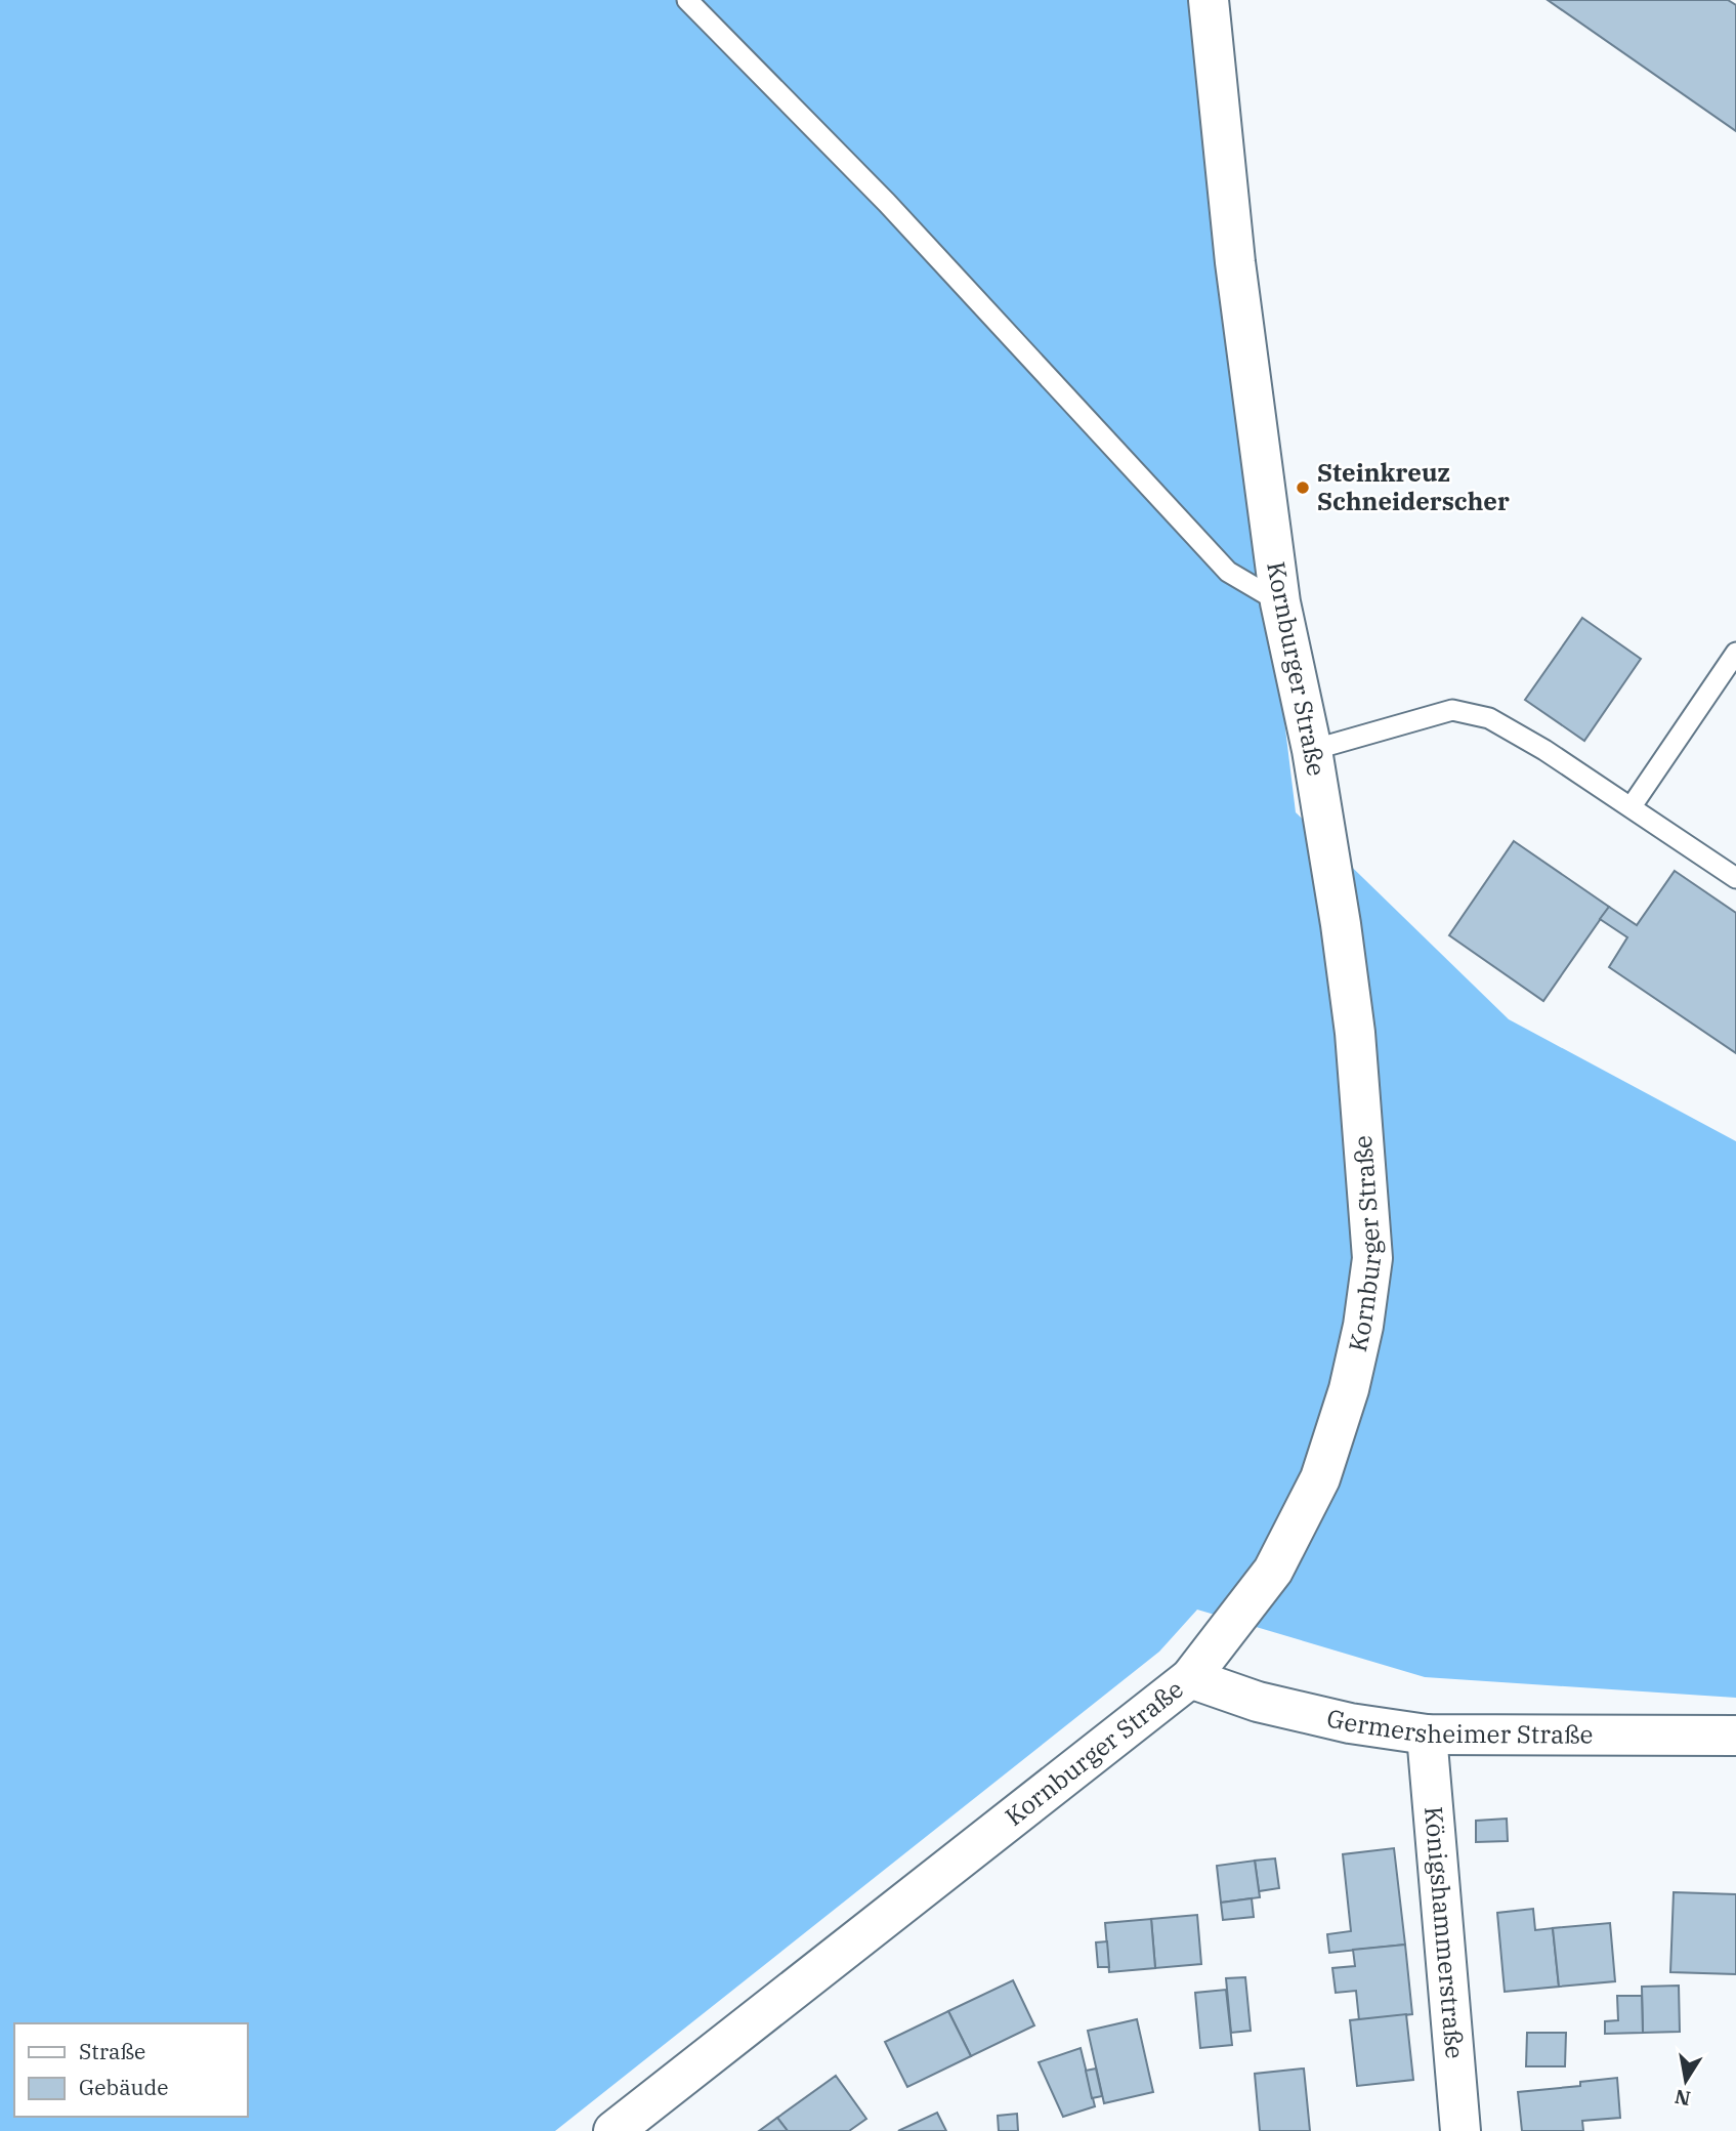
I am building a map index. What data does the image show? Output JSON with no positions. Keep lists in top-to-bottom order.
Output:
{
  "streets": {
    "street": ["Kornburger Straße", "Germersheimer Straße", "Königshammerstraße"]
  },
  "crossings": [
    ["Kornburger Straße", "Germersheimer Straße"],
    ["Germersheimer Straße", "Königshammerstraße"]
  ],
  "places": ["Steinkreuz Schneiderscher"],
  "legend": ["Straße", "Gebäude"],
  "north": "bottom"
}
